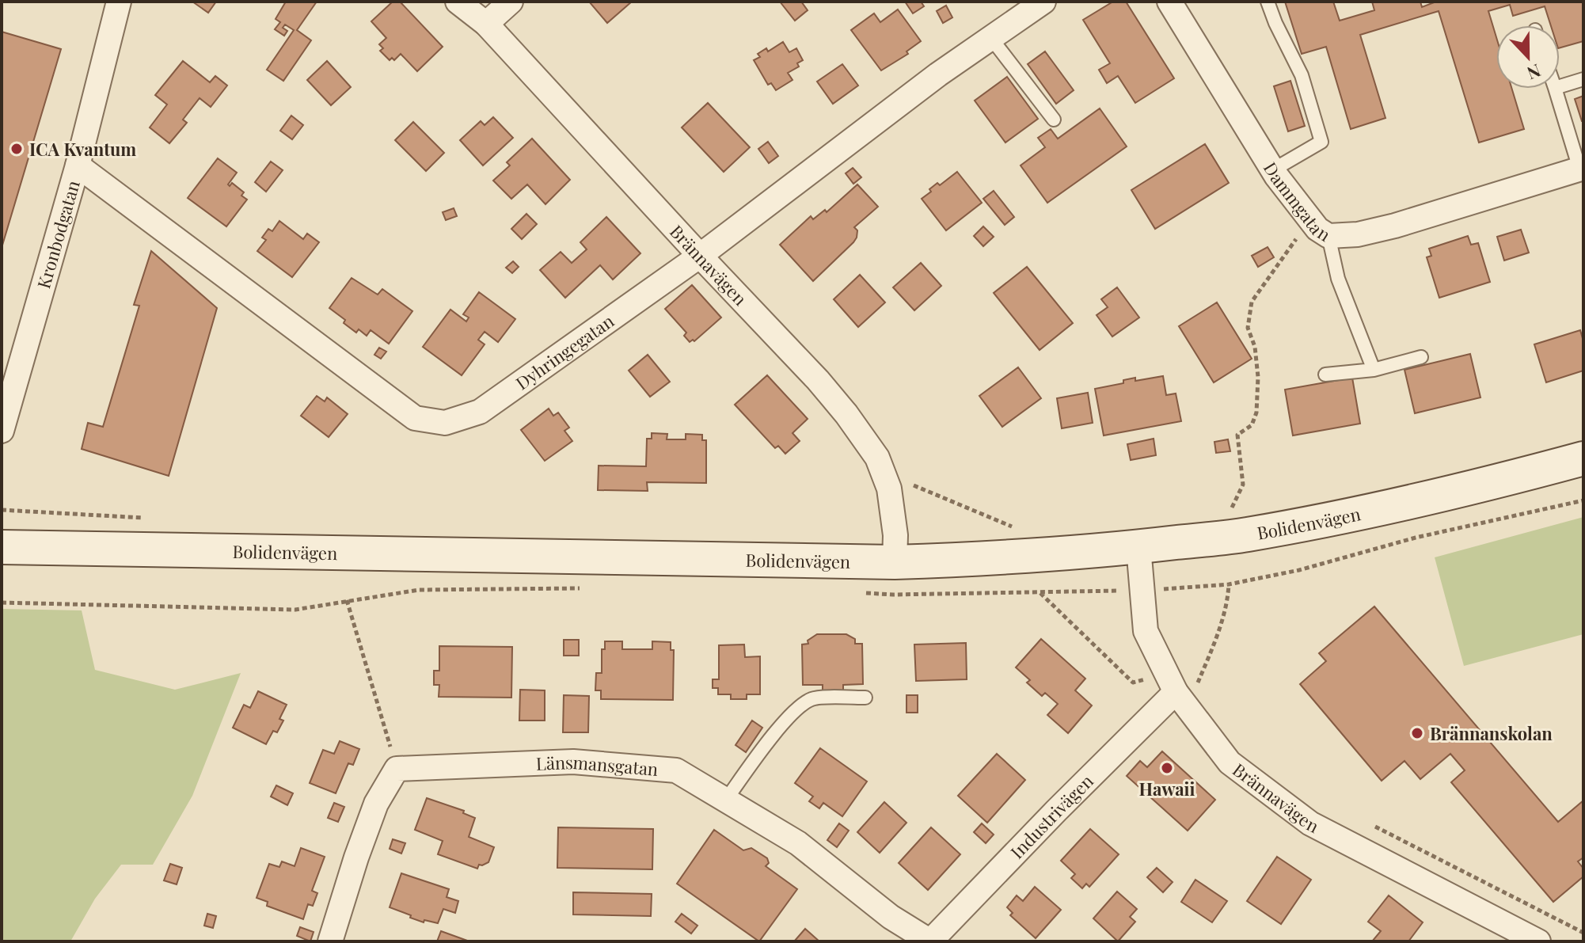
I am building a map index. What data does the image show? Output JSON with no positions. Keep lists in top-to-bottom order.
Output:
{
  "streets": {
    "main road": ["Bolidenvägen"],
    "street": [
      "Dammgatan",
      "Kronbodgatan",
      "Brännavägen",
      "Dyhringegatan",
      "Länsmansgatan",
      "Industrivägen"
    ]
  },
  "crossings": [
    ["Kronbodgatan", "Dyhringegatan"],
    ["Brännavägen", "Dyhringegatan"],
    ["Brännavägen", "Bolidenvägen"],
    ["Brännavägen", "Industrivägen"],
    ["Länsmansgatan", "Industrivägen"]
  ],
  "places": ["ICA Kvantum", "Brännanskolan", "Hawaii"],
  "north": "bottom"
}
